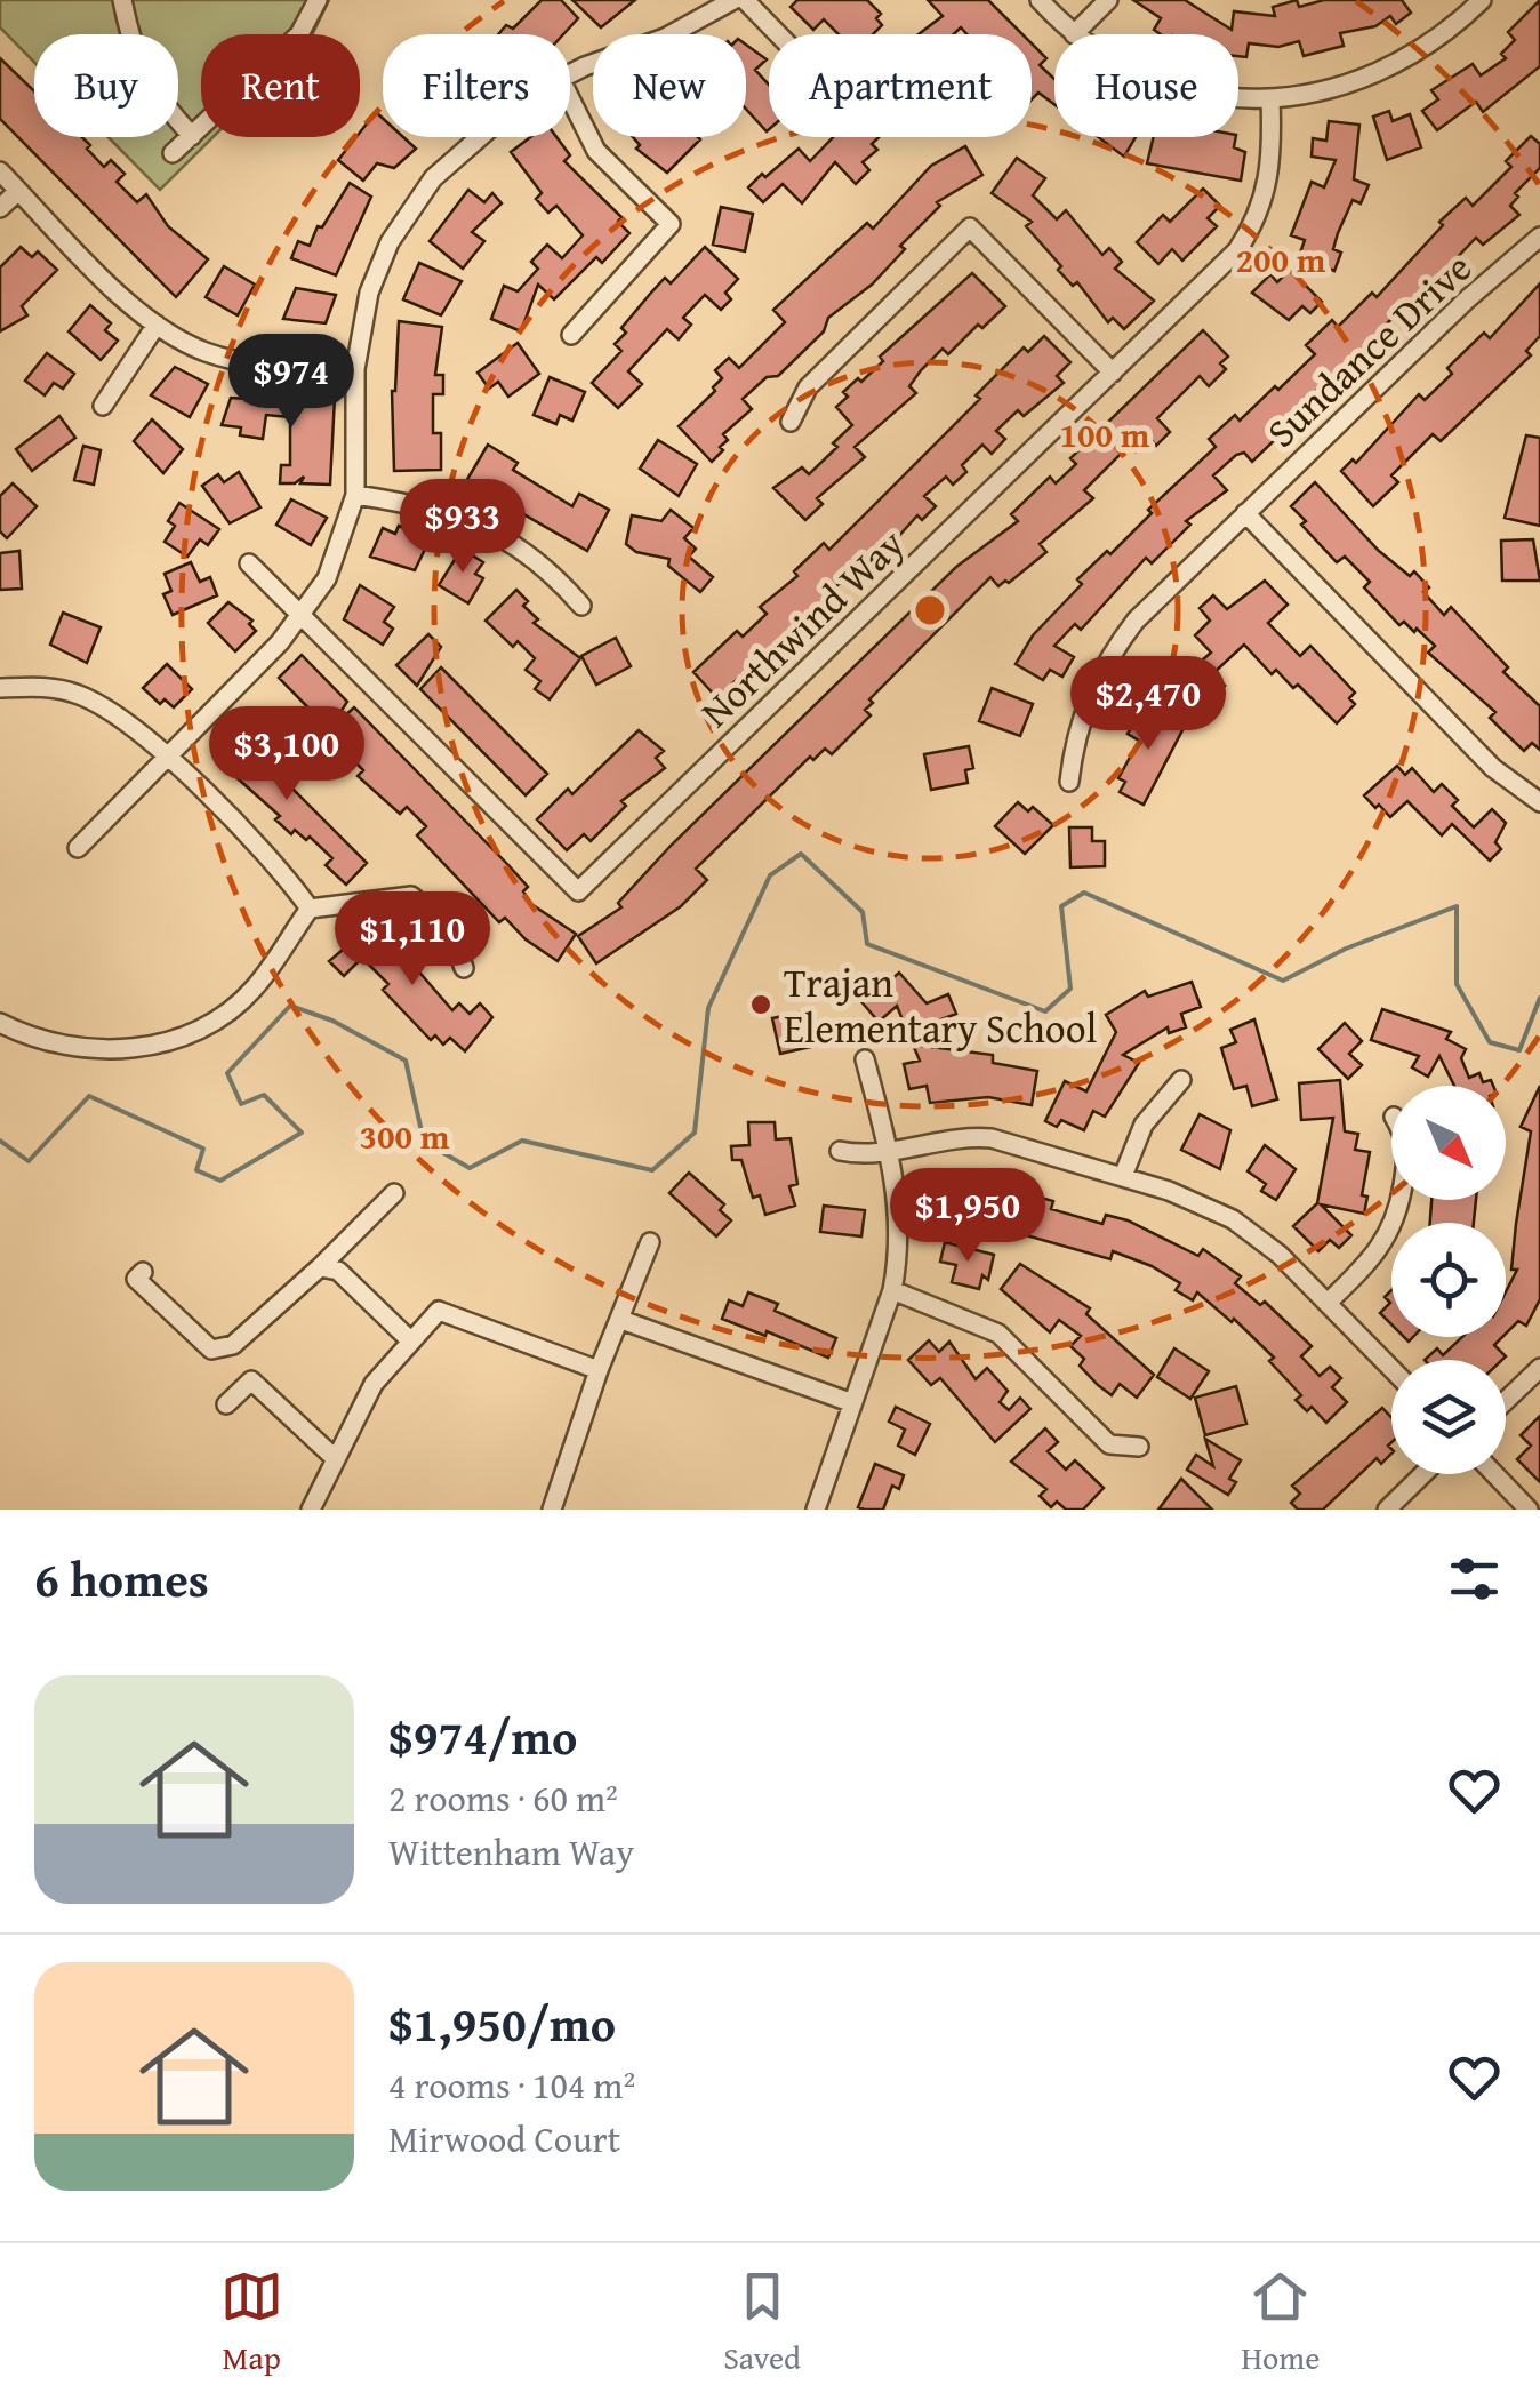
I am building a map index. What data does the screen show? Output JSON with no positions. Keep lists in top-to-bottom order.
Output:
{
  "streets": {
    "street": ["Sundance Drive", "Northwind Way"]
  },
  "places": ["Trajan Elementary School"],
  "north": "bottom right",
  "page": {
    "chip": [
      "Buy",
      "Rent",
      "Filters",
      "New",
      "Apartment",
      "House"
    ],
    "price": [
      "$974",
      "$933",
      "$2,470",
      "$3,100",
      "$1,110",
      "$1,950"
    ],
    "heading": "6 homes",
    "list": [
      {
        "name": "$974/mo",
        "note": "2 rooms · 60 m² · Wittenham Way"
      },
      {
        "name": "$1,950/mo",
        "note": "4 rooms · 104 m² · Mirwood Court"
      }
    ],
    "tabs": ["Map", "Saved", "Home"]
  },
  "rings": ["200 m", "100 m", "300 m"]
}
